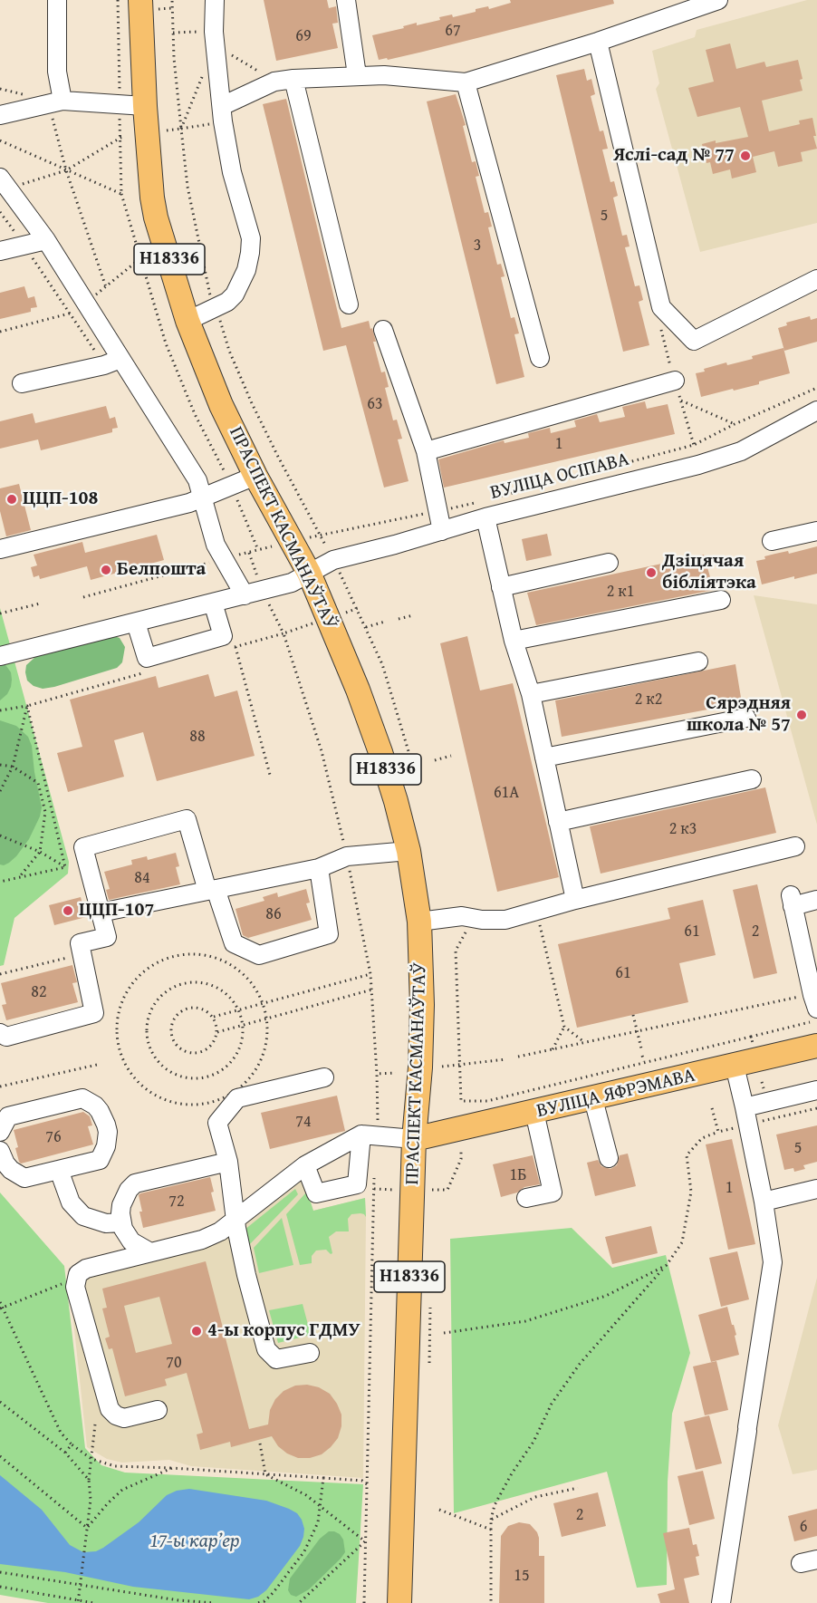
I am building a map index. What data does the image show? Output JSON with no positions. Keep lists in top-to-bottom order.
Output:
{
  "streets": {
    "main road": ["Н18336", "ПРАСПЕКТ КАСМАНАЎТАЎ", "ВУЛІЦА ЯФРЭМАВА"],
    "street": ["ВУЛІЦА ОСІПАВА"]
  },
  "crossings": [
    ["ВУЛІЦА ОСІПАВА", "ПРАСПЕКТ КАСМАНАЎТАЎ"],
    ["ПРАСПЕКТ КАСМАНАЎТАЎ", "ВУЛІЦА ЯФРЭМАВА"]
  ],
  "water": ["17-ы кар’ер"],
  "places": [
    "Яслі-сад № 77",
    "ЦЦП-108",
    "Белпошта",
    "Дзіцячая бібліятэка",
    "Сярэдняя школа № 57",
    "ЦЦП-107",
    "4-ы корпус ГДМУ"
  ],
  "house_numbers": [
    "67",
    "69",
    "5",
    "3",
    "63",
    "1",
    "2 к1",
    "2 к2",
    "88",
    "61А",
    "2 к3",
    "84",
    "86",
    "61",
    "2",
    "61",
    "82",
    "74",
    "76",
    "5",
    "1Б",
    "1",
    "72",
    "70",
    "2",
    "6",
    "15"
  ]
}
